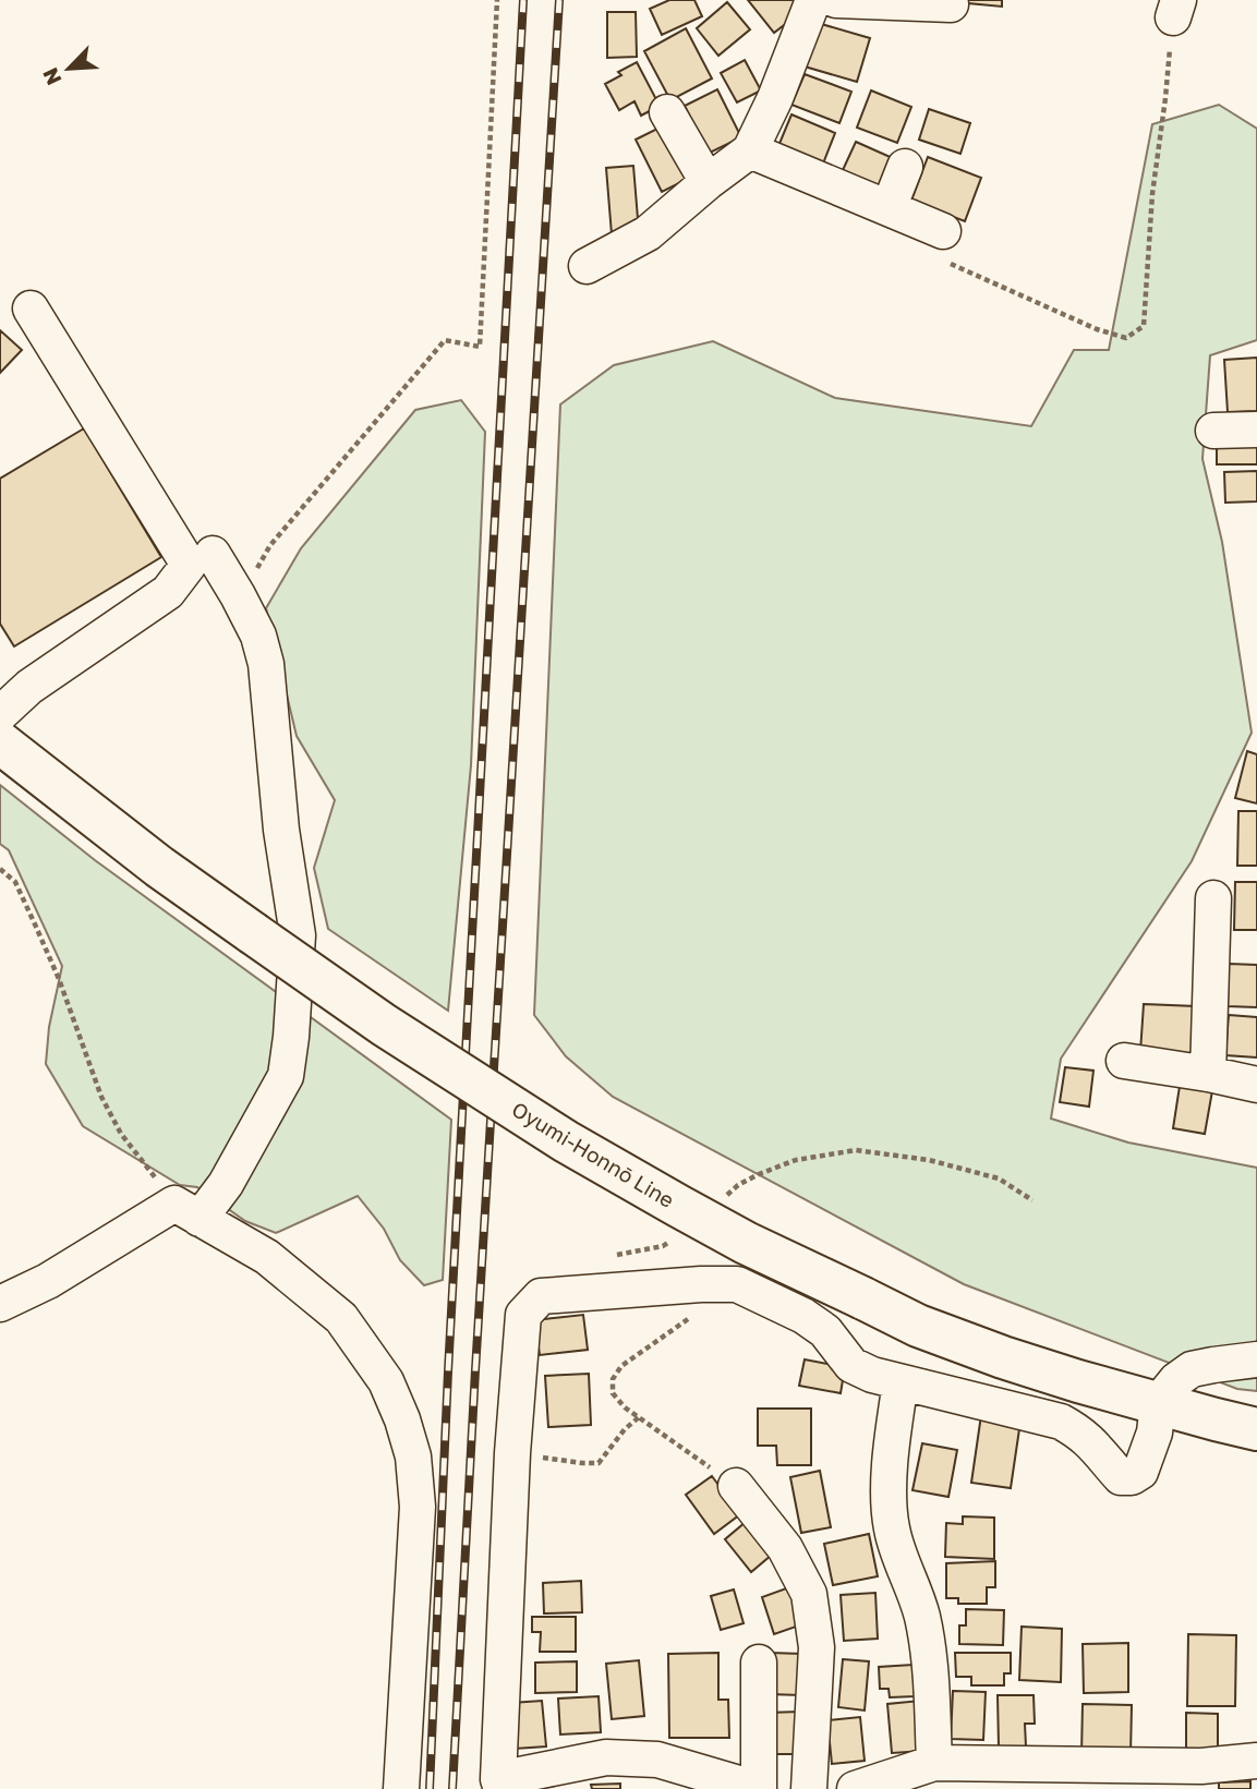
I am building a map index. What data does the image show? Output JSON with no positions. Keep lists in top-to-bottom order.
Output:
{
  "streets": {
    "main road": ["Oyumi-Honnō Line"]
  },
  "north": "bottom left"
}
